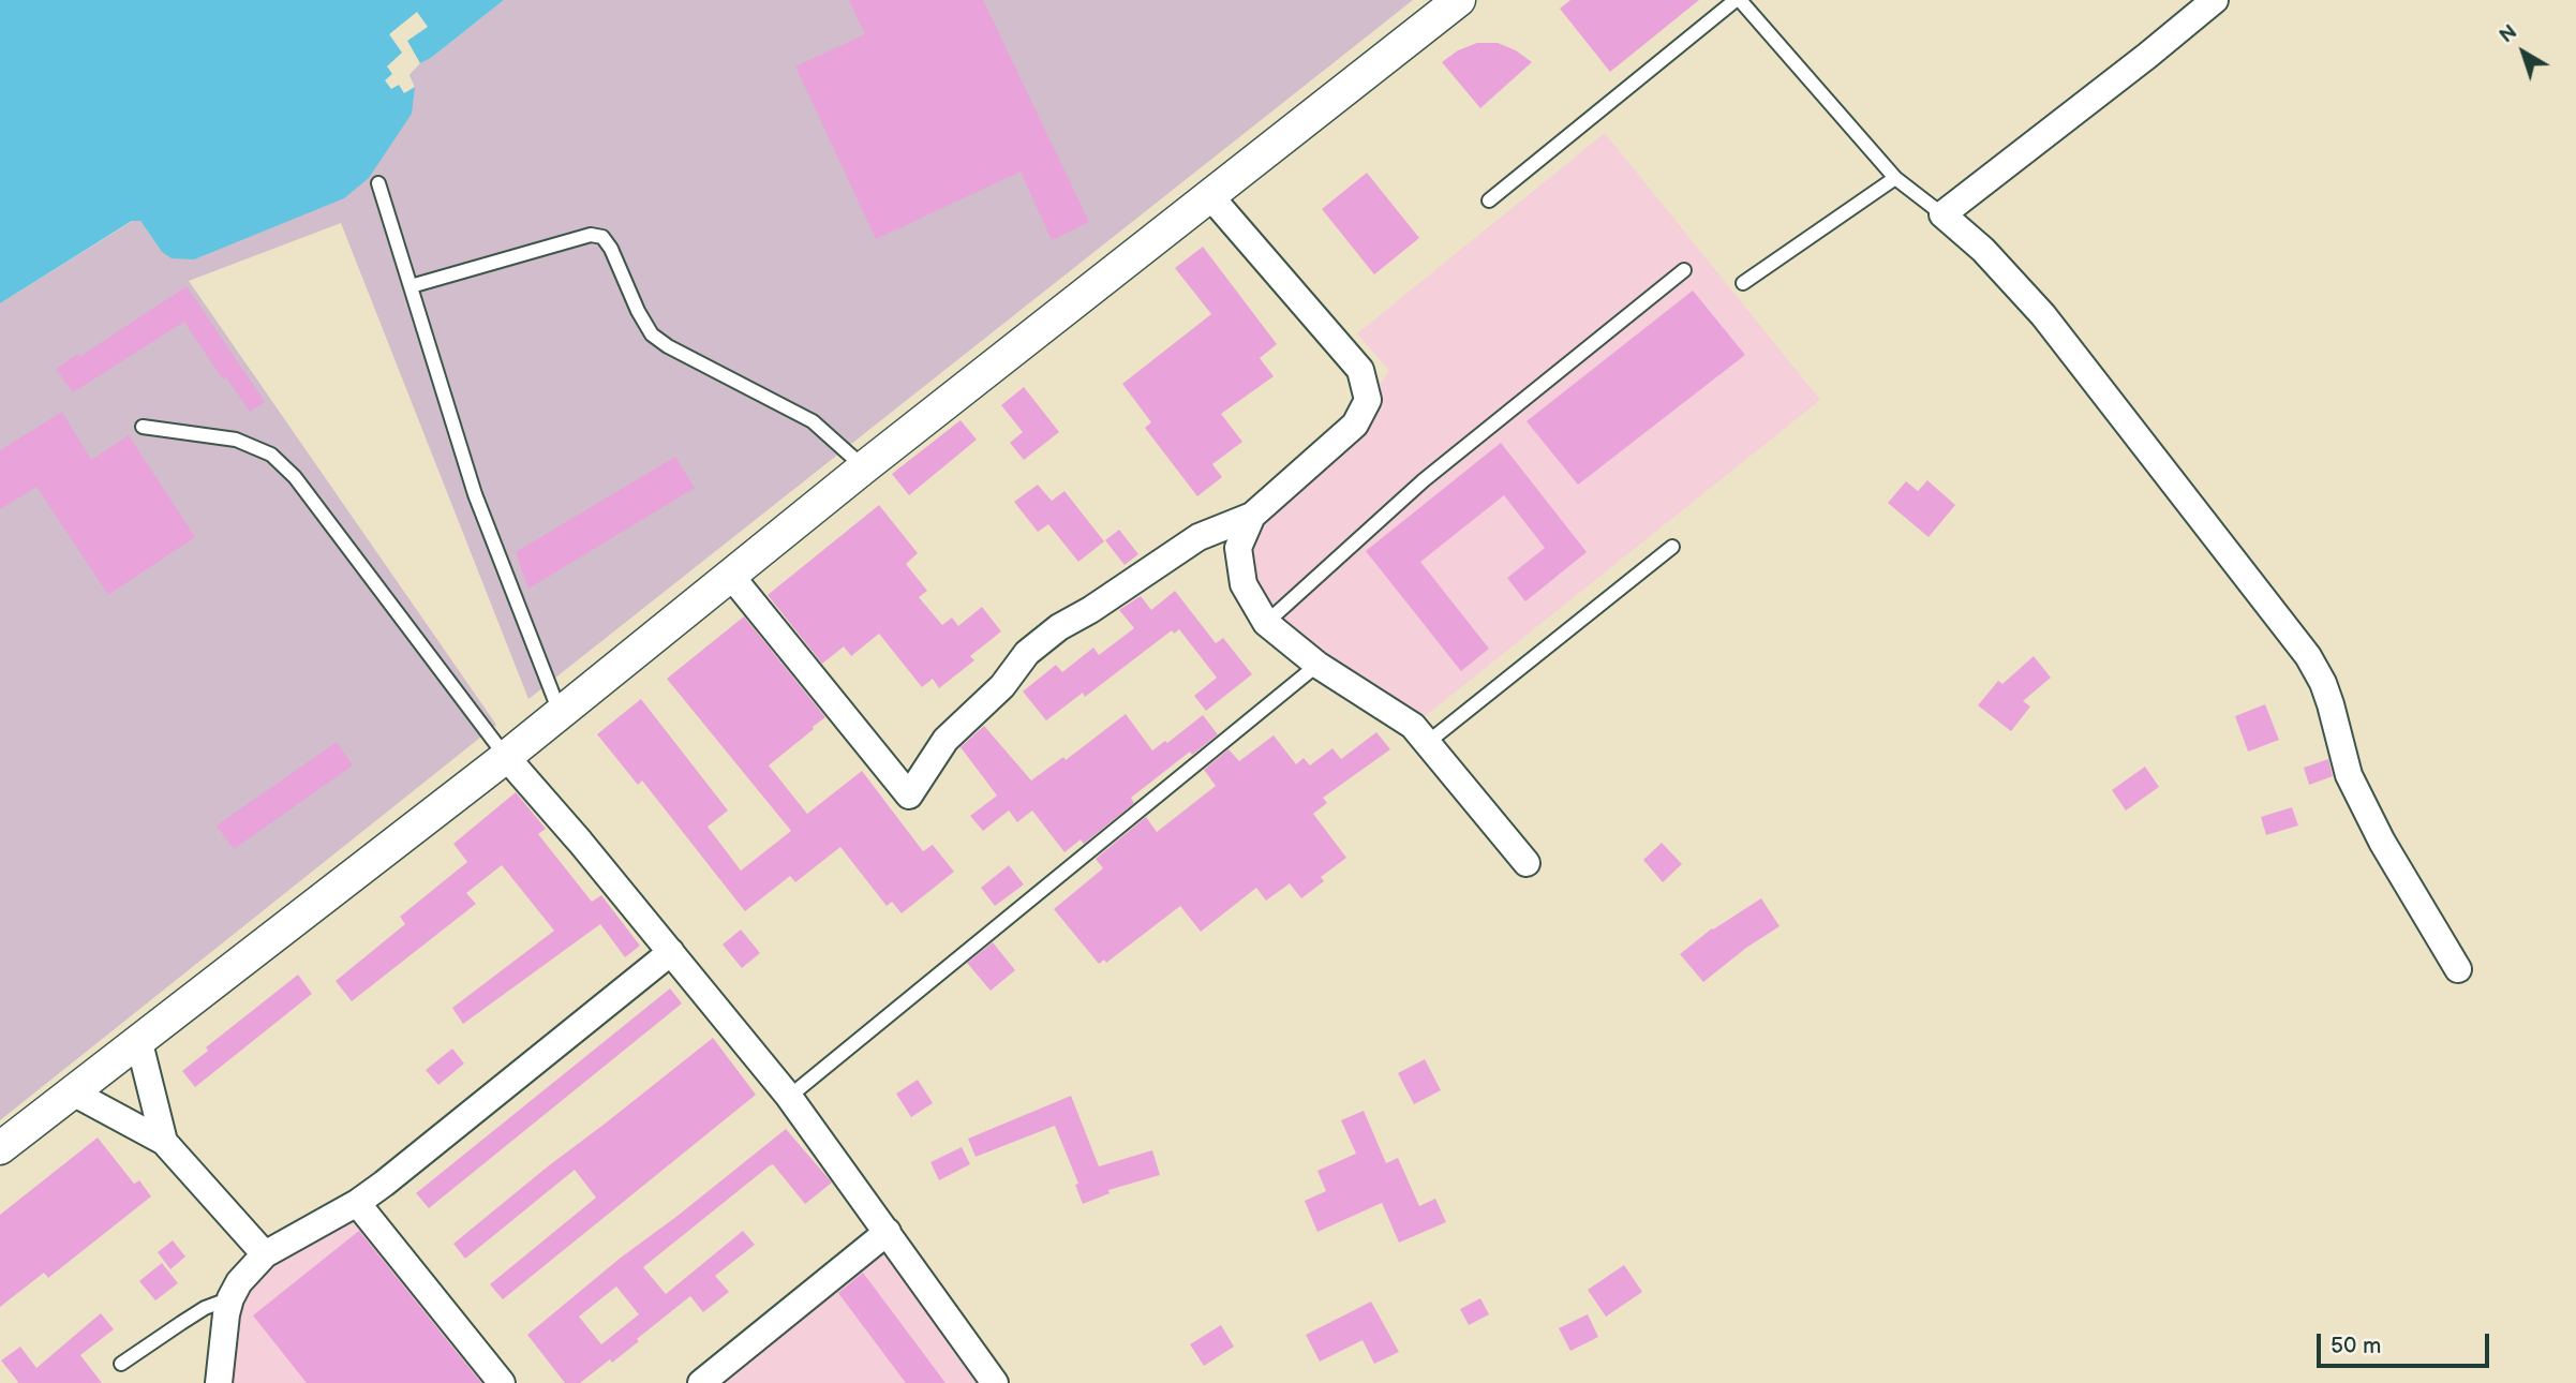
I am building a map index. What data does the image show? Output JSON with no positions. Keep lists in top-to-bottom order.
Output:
{
  "scale_bar": "50 m",
  "north": "top left"
}
